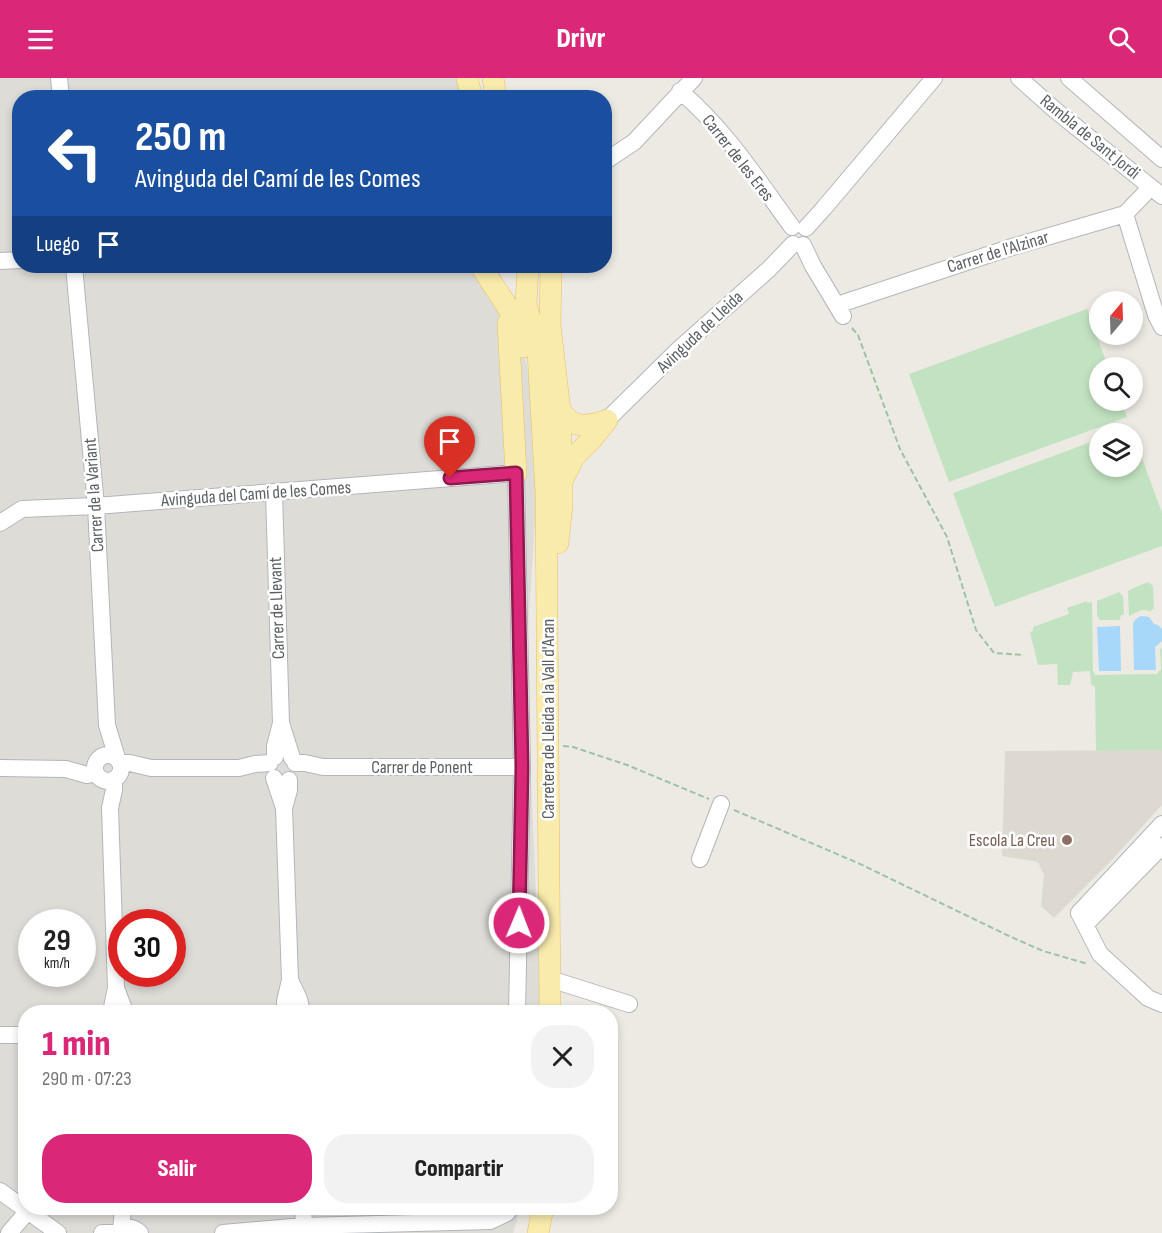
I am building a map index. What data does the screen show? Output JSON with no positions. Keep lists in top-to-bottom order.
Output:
{
  "streets": {
    "main road": ["Carretera de Lleida a la Vall d'Aran"],
    "street": [
      "Rambla de Sant Jordi",
      "Carrer de les Eres",
      "Carrer de l'Alzinar",
      "Avinguda de Lleida",
      "Avinguda del Camí de les Comes",
      "Carrer de la Variant",
      "Carrer de Llevant",
      "Carrer de Ponent"
    ]
  },
  "crossings": [
    ["Carrer de les Eres", "Carrer de l'Alzinar"],
    ["Carrer de les Eres", "Avinguda de Lleida"],
    ["Avinguda del Camí de les Comes", "Carrer de la Variant"],
    ["Avinguda del Camí de les Comes", "Carrer de Llevant"],
    ["Carrer de la Variant", "Carrer de Ponent"],
    ["Carrer de Llevant", "Carrer de Ponent"]
  ],
  "places": ["Escola La Creu"],
  "north": "top",
  "page": {
    "header": "Drivr",
    "turn": ["250 m", "Avinguda del Camí de les Comes"],
    "then": "Luego",
    "speed": "29 km/h",
    "limit": "30",
    "heading": ["1 min", "290 m · 07:23"],
    "buttons": ["Salir", "Compartir"]
  }
}
